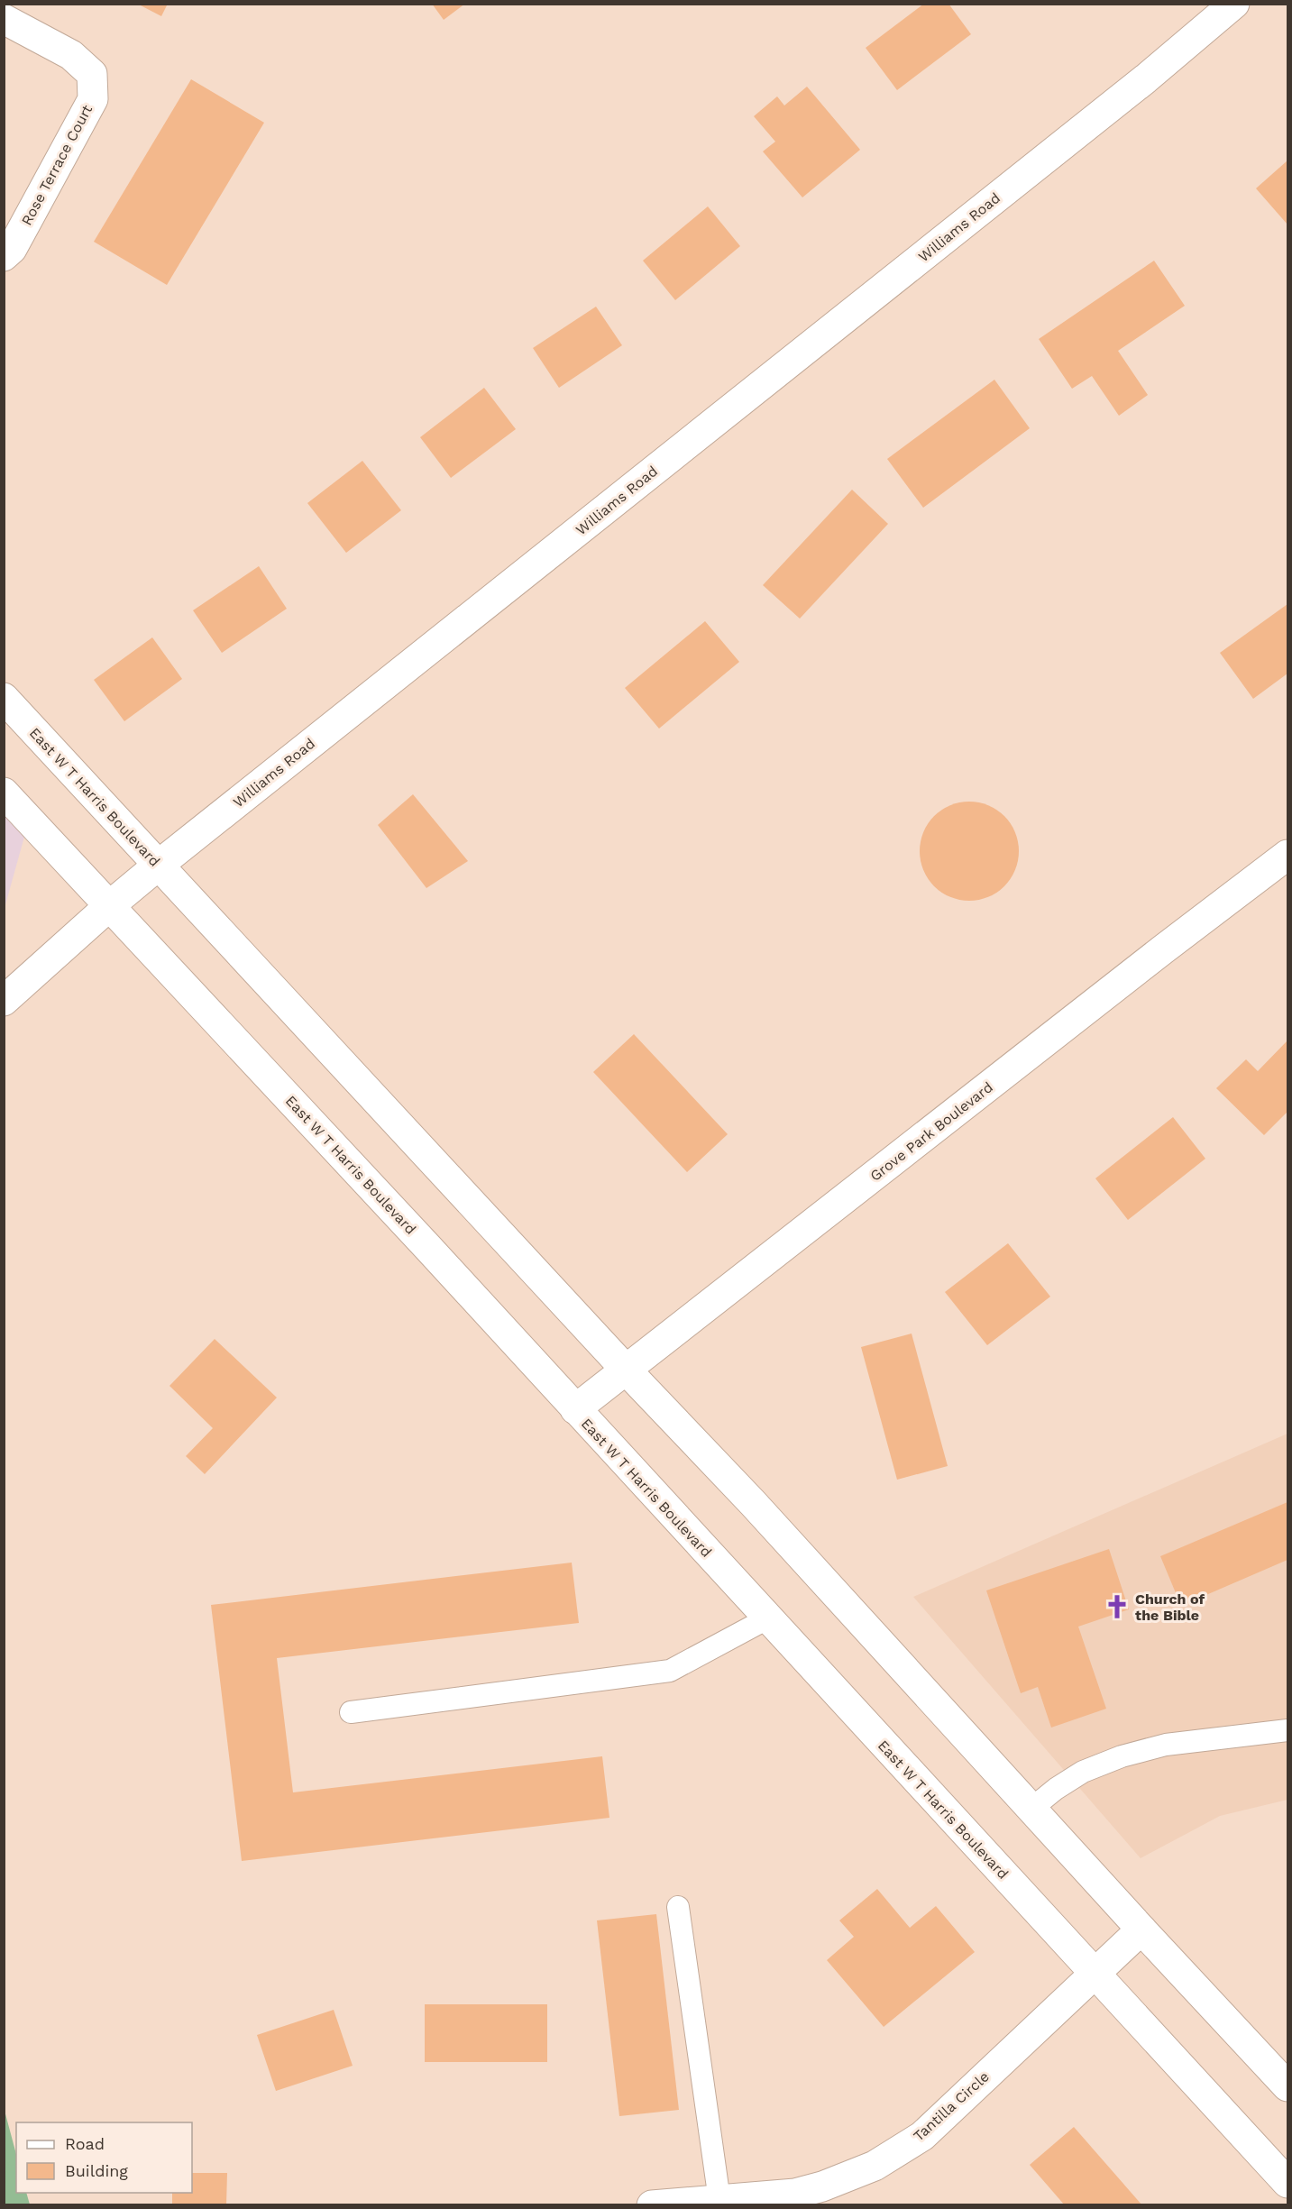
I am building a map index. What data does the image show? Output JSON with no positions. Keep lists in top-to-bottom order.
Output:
{
  "streets": {
    "main road": [
      "Rose Terrace Court",
      "Williams Road",
      "East W T Harris Boulevard",
      "Grove Park Boulevard",
      "Tantilla Circle"
    ]
  },
  "crossings": [
    ["Williams Road", "East W T Harris Boulevard"],
    ["East W T Harris Boulevard", "Grove Park Boulevard"],
    ["East W T Harris Boulevard", "Tantilla Circle"]
  ],
  "places": {
    "church": ["Church of the Bible"]
  },
  "legend": ["Road", "Building"]
}
